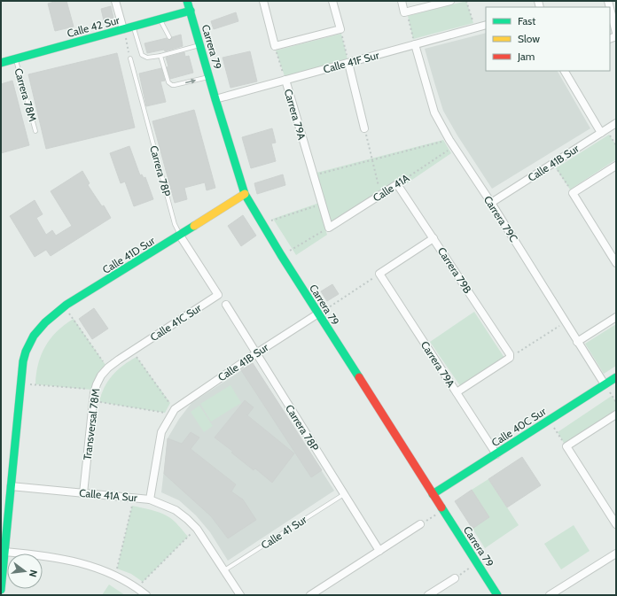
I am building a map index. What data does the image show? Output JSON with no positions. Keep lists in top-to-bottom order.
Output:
{
  "streets": {
    "street": [
      "Calle 42 Sur",
      "Carrera 79",
      "Calle 41F Sur",
      "Carrera 79A",
      "Calle 41B Sur",
      "Carrera 78P",
      "Calle 41A",
      "Carrera 79C",
      "Calle 41D Sur",
      "Carrera 79B",
      "Calle 41C Sur",
      "Transversal 78M",
      "Calle 40C Sur",
      "Calle 41A Sur"
    ],
    "lane": ["Carrera 78M", "Calle 41 Sur"]
  },
  "crossings": [
    ["Calle 42 Sur", "Carrera 79"],
    ["Calle 42 Sur", "Carrera 78M"],
    ["Carrera 79", "Calle 41F Sur"],
    ["Carrera 79", "Calle 41B Sur"],
    ["Carrera 79", "Calle 41D Sur"],
    ["Carrera 79", "Calle 40C Sur"],
    ["Calle 41F Sur", "Carrera 79A"],
    ["Calle 41F Sur", "Carrera 79C"],
    ["Carrera 79A", "Calle 41A"],
    ["Carrera 79A", "Calle 40C Sur"],
    ["Calle 41B Sur", "Carrera 78P"],
    ["Calle 41B Sur", "Carrera 79C"],
    ["Carrera 78P", "Calle 41D Sur"],
    ["Carrera 78P", "Calle 41C Sur"],
    ["Carrera 78P", "Calle 41 Sur"],
    ["Calle 41A", "Carrera 79C"],
    ["Calle 41A", "Carrera 79B"],
    ["Carrera 79C", "Calle 40C Sur"],
    ["Calle 41D Sur", "Calle 41A Sur"],
    ["Calle 41C Sur", "Transversal 78M"],
    ["Transversal 78M", "Calle 41A Sur"],
    ["Calle 41A Sur", "Calle 41 Sur"]
  ],
  "legend": ["Fast", "Slow", "Jam"],
  "north": "right"
}
